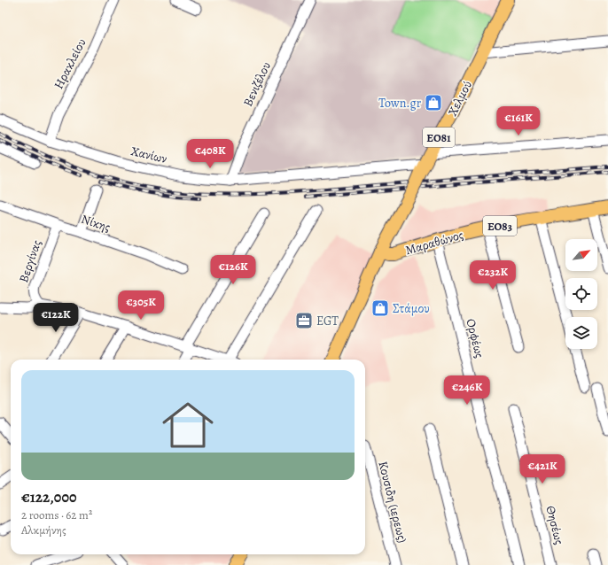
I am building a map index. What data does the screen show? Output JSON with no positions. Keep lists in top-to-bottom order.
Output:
{
  "streets": {
    "main road": [
      "Χελμού",
      "ΕΟ81",
      "ΕΟ83",
      "Μαραθώνος"
    ],
    "street": [
      "Ηρακλείου",
      "Βενιζέλου",
      "Χανίων",
      "Νίκης",
      "Βεργίνας",
      "Ορφέως",
      "Κουσιδη (ιερεως)",
      "Θησέως"
    ]
  },
  "crossings": [
    ["Ηρακλείου", "Χανίων"],
    ["Βενιζέλου", "Χανίων"],
    ["Χελμού", "Χανίων"],
    ["Χελμού", "Μαραθώνος"],
    ["Νίκης", "Βεργίνας"],
    ["Μαραθώνος", "Ορφέως"]
  ],
  "places": {
    "shop": ["Town.gr", "Στάμου"],
    "office": ["EGT"]
  },
  "north": "top right",
  "page": {
    "price": [
      "€161K",
      "€408K",
      "€126K",
      "€232K",
      "€305K",
      "€122K",
      "€246K",
      "€421K"
    ],
    "list": [
      {
        "name": "€122,000",
        "note": "2 rooms · 62 m² · Αλκμήνης"
      }
    ]
  }
}
